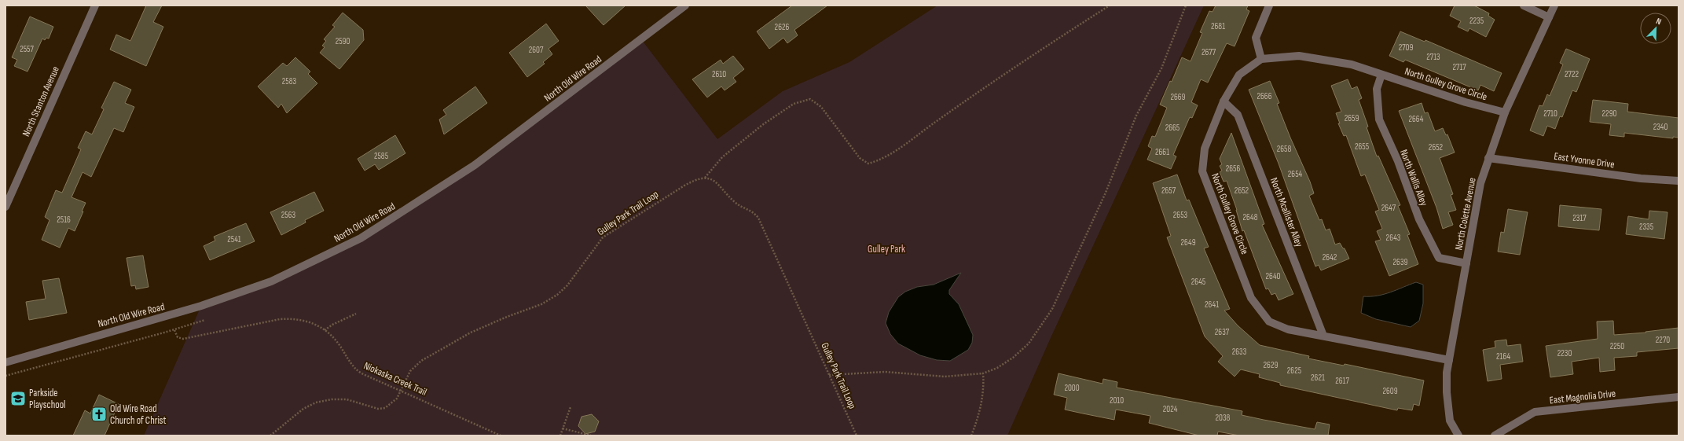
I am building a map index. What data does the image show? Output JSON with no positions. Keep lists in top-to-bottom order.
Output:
{
  "streets": {
    "street": [
      "North Old Wire Road",
      "North Gulley Grove Circle",
      "North Stanton Avenue",
      "East Yvonne Drive",
      "North Wallis Alley",
      "North Mcallister Alley",
      "North Colette Avenue",
      "East Magnolia Drive"
    ],
    "path": ["Gulley Park Trail Loop", "Niokaska Creek Trail"]
  },
  "crossings": [
    ["North Gulley Grove Circle", "North Wallis Alley"],
    ["North Gulley Grove Circle", "North Mcallister Alley"],
    ["North Gulley Grove Circle", "North Colette Avenue"],
    ["East Yvonne Drive", "North Colette Avenue"],
    ["North Wallis Alley", "North Colette Avenue"],
    ["Gulley Park Trail Loop", "Niokaska Creek Trail"]
  ],
  "parks": ["Gulley Park"],
  "places": {
    "school or university": ["Parkside Playschool"],
    "church": ["Old Wire Road Church of Christ"]
  },
  "house_numbers": [
    "2235",
    "2681",
    "2626",
    "2590",
    "2709",
    "2557",
    "2607",
    "2677",
    "2713",
    "2717",
    "2610",
    "2722",
    "2583",
    "2666",
    "2669",
    "2710",
    "2290",
    "2659",
    "2664",
    "2340",
    "2665",
    "2655",
    "2652",
    "2658",
    "2661",
    "2585",
    "2656",
    "2654",
    "2657",
    "2652",
    "2647",
    "2563",
    "2653",
    "2648",
    "2317",
    "2516",
    "2335",
    "2643",
    "2541",
    "2649",
    "2642",
    "2639",
    "2640",
    "2645",
    "2641",
    "2637",
    "2270",
    "2250",
    "2633",
    "2230",
    "2164",
    "2629",
    "2625",
    "2621",
    "2617",
    "2000",
    "2609",
    "2010",
    "2024",
    "2038"
  ],
  "north": "top right"
}
